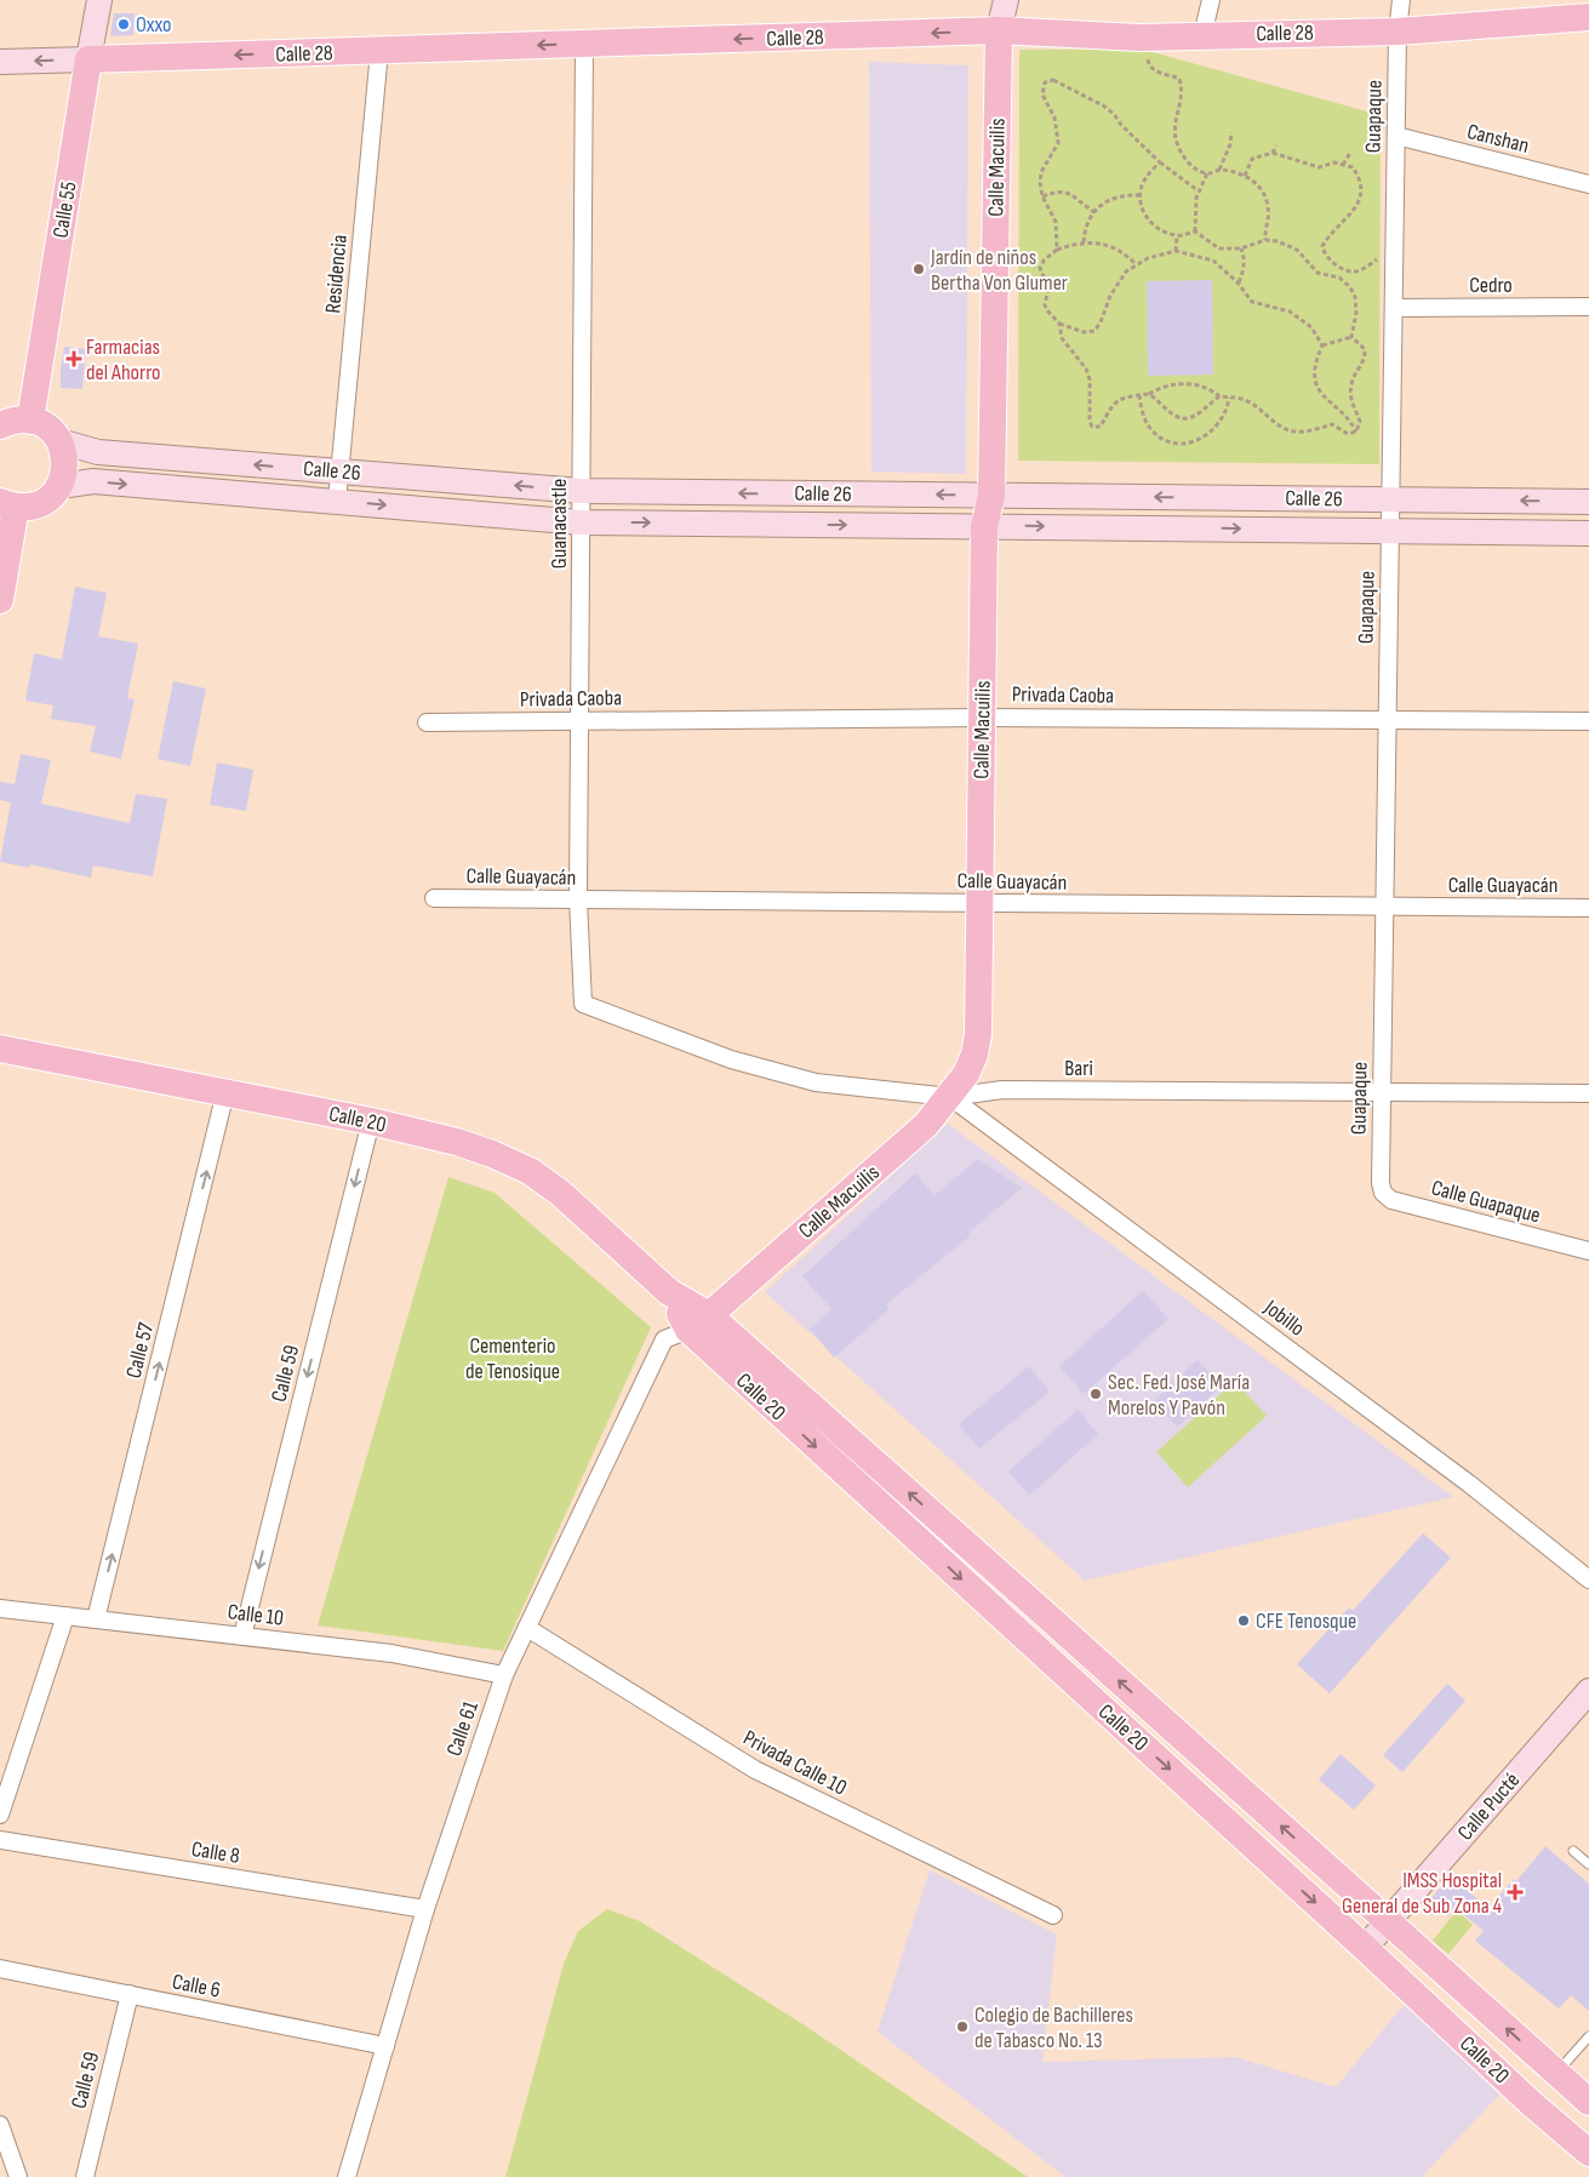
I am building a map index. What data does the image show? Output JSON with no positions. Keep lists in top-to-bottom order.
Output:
{
  "streets": {
    "main road": [
      "Calle 28",
      "Calle Macuilis",
      "Calle 55",
      "Calle 26",
      "Calle 20",
      "Calle Pucté"
    ],
    "street": [
      "Guapaque",
      "Canshan",
      "Residencia",
      "Cedro",
      "Guanacastle",
      "Privada Caoba",
      "Calle Guayacán",
      "Bari",
      "Calle Guapaque",
      "Jobillo",
      "Calle 57",
      "Calle 59",
      "Calle 10",
      "Calle 61",
      "Privada Calle 10",
      "Calle 8",
      "Calle 6"
    ]
  },
  "crossings": [
    ["Calle 28", "Guapaque"],
    ["Calle 28", "Calle Macuilis"],
    ["Calle 28", "Calle 55"],
    ["Calle 28", "Residencia"],
    ["Calle 28", "Guanacastle"],
    ["Guapaque", "Canshan"],
    ["Guapaque", "Cedro"],
    ["Guapaque", "Calle 26"],
    ["Guapaque", "Privada Caoba"],
    ["Guapaque", "Calle Guayacán"],
    ["Guapaque", "Bari"],
    ["Guapaque", "Calle Guapaque"],
    ["Calle Macuilis", "Calle 26"],
    ["Calle Macuilis", "Privada Caoba"],
    ["Calle Macuilis", "Calle Guayacán"],
    ["Calle Macuilis", "Bari"],
    ["Calle Macuilis", "Calle 20"],
    ["Calle Macuilis", "Jobillo"],
    ["Calle Macuilis", "Calle 61"],
    ["Residencia", "Calle 26"],
    ["Calle 26", "Guanacastle"],
    ["Guanacastle", "Privada Caoba"],
    ["Guanacastle", "Calle Guayacán"],
    ["Guanacastle", "Bari"],
    ["Bari", "Jobillo"],
    ["Calle 20", "Calle 57"],
    ["Calle 20", "Calle 59"],
    ["Calle 20", "Calle 61"],
    ["Calle 20", "Calle Pucté"],
    ["Calle 57", "Calle 10"],
    ["Calle 59", "Calle 10"],
    ["Calle 59", "Calle 6"],
    ["Calle 10", "Calle 61"],
    ["Calle 61", "Privada Calle 10"],
    ["Calle 61", "Calle 8"],
    ["Calle 61", "Calle 6"]
  ],
  "one_way": ["Calle 28", "Calle 57", "Calle 59"],
  "parks": ["Cementerio de Tenosique"],
  "places": {
    "other": [
      "Oxxo",
      "Jardín de niños Bertha Von Glumer",
      "Sec. Fed. José María Morelos Y Pavón",
      "CFE Tenosque",
      "Colegio de Bachilleres de Tabasco No. 13"
    ],
    "health": ["Farmacias del Ahorro", "IMSS Hospital General de Sub Zona 4"]
  }
}
